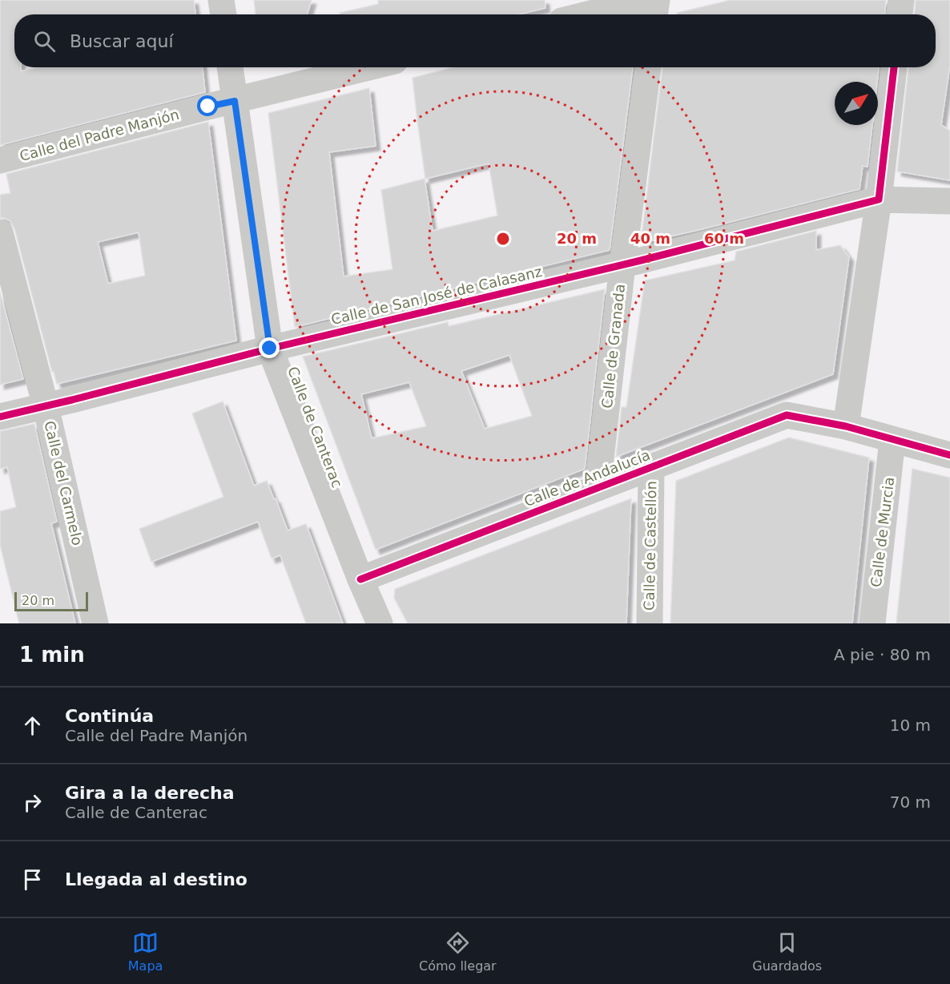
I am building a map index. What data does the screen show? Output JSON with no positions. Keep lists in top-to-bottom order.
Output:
{
  "streets": {
    "street": [
      "Calle del Padre Manjón",
      "Calle de San José de Calasanz",
      "Calle de Granada",
      "Calle de Canterac",
      "Calle de Andalucía",
      "Calle del Carmelo",
      "Calle de Murcia",
      "Calle de Castellón"
    ]
  },
  "crossings": [
    ["Calle del Padre Manjón", "Calle de Canterac"],
    ["Calle de San José de Calasanz", "Calle de Granada"],
    ["Calle de San José de Calasanz", "Calle de Canterac"],
    ["Calle de San José de Calasanz", "Calle del Carmelo"],
    ["Calle de Granada", "Calle de Andalucía"],
    ["Calle de Canterac", "Calle de Andalucía"],
    ["Calle de Andalucía", "Calle de Murcia"],
    ["Calle de Andalucía", "Calle de Castellón"]
  ],
  "scale_bar": "20 m",
  "north": "top right",
  "page": {
    "search": "Buscar aquí",
    "scale": "20 m",
    "heading": ["1 min", "A pie · 80 m"],
    "list": [
      ["Continúa", "Calle del Padre Manjón", "10 m"],
      ["Gira a la derecha", "Calle de Canterac", "70 m"],
      "Llegada al destino"
    ],
    "nav": ["Mapa", "Cómo llegar", "Guardados"]
  },
  "rings": ["20 m", "40 m", "60 m"]
}
